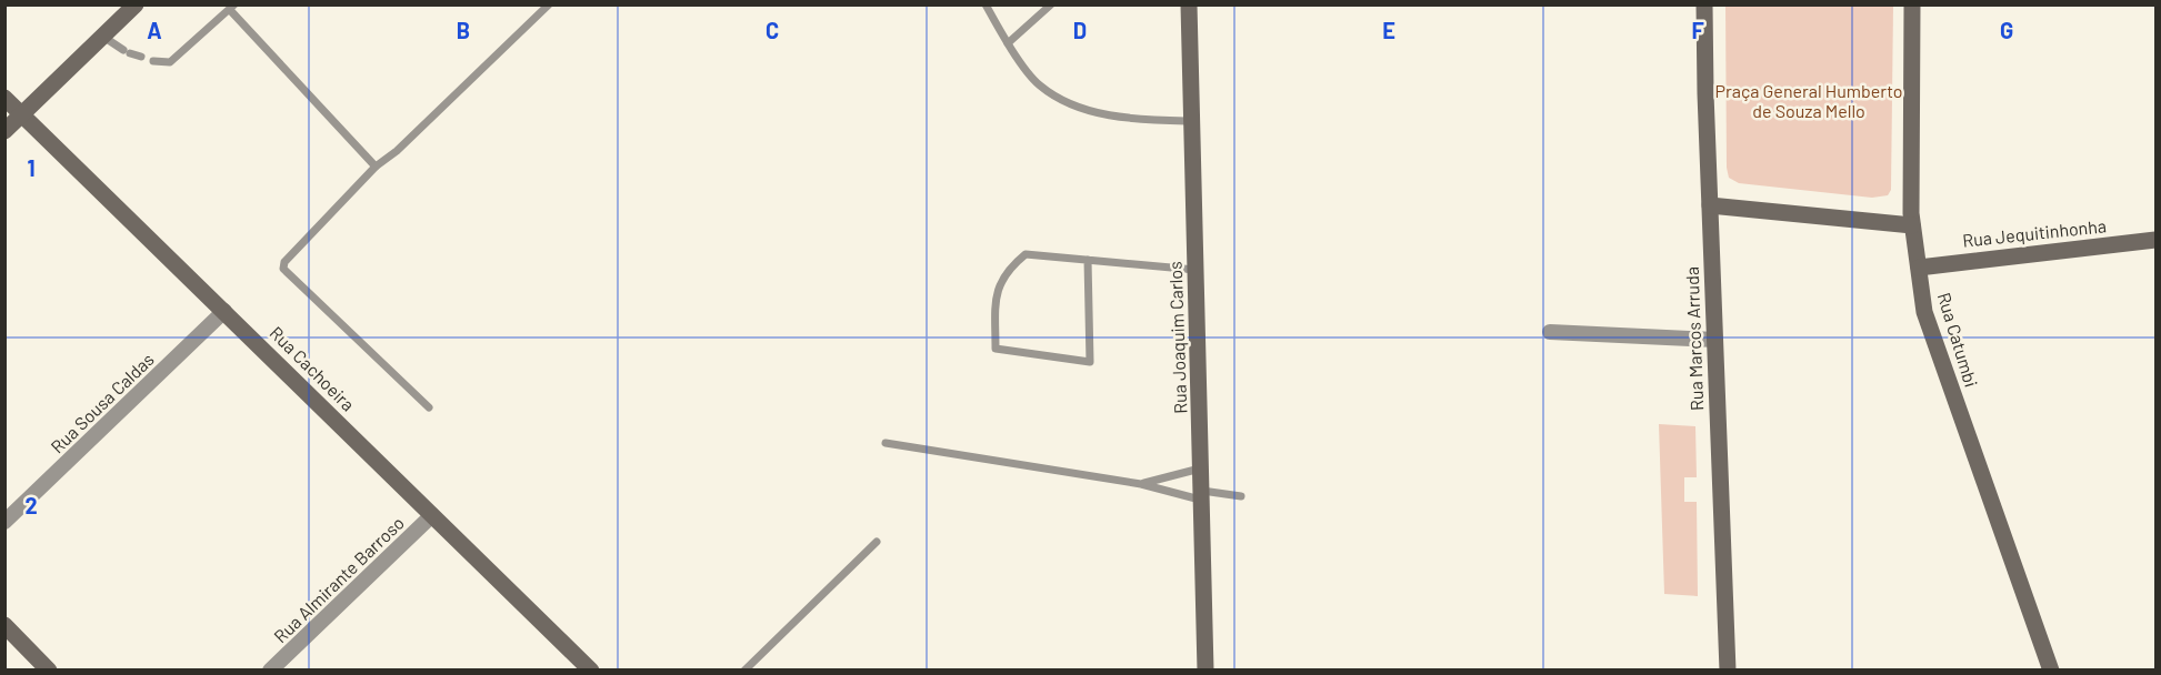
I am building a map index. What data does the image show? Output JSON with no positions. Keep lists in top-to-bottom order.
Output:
{
  "streets": {
    "main road": [
      "Rua Jequitinhonha",
      "Rua Joaquim Carlos",
      "Rua Marcos Arruda",
      "Rua Catumbi",
      "Rua Cachoeira"
    ],
    "street": ["Rua Sousa Caldas", "Rua Almirante Barroso"]
  },
  "crossings": [
    ["Rua Jequitinhonha", "Rua Catumbi"],
    ["Rua Cachoeira", "Rua Sousa Caldas"],
    ["Rua Cachoeira", "Rua Almirante Barroso"]
  ],
  "parks": ["Praça General Humberto de Souza Mello"],
  "grid": {
    "columns": [
      "A",
      "B",
      "C",
      "D",
      "E",
      "F",
      "G"
    ],
    "rows": ["1", "2"]
  }
}
